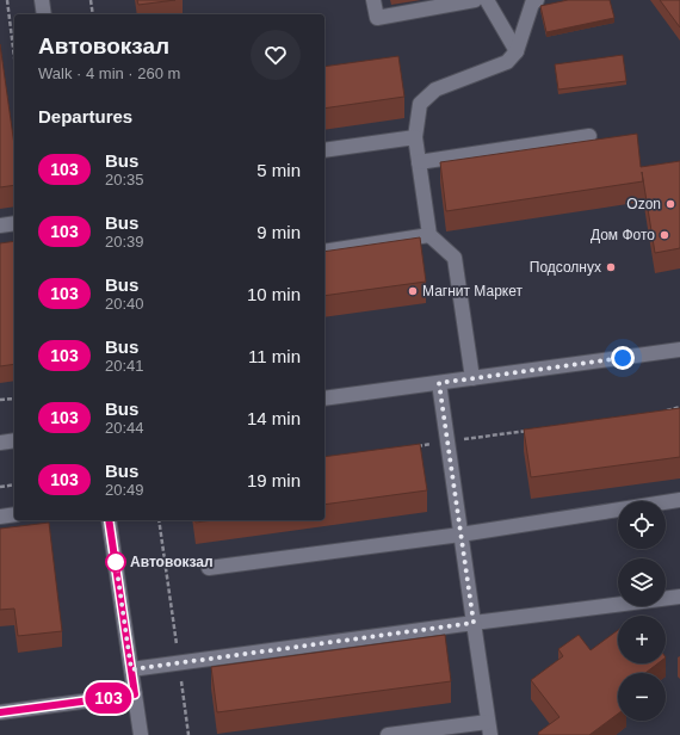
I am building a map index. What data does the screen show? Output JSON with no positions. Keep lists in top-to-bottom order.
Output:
{
  "places": [
    "Ozon",
    "Дом Фото",
    "Подсолнух",
    "Магнит Маркет",
    "Автовокзал"
  ],
  "lines": ["bus line 103"],
  "page": {
    "on_map": "103",
    "heading": [
      ["Автовокзал", "Walk · 4 min · 260 m"],
      "Departures"
    ],
    "list": [
      {
        "mark": "103",
        "name": "Bus",
        "note": "20:35",
        "value": "5 min"
      },
      {
        "mark": "103",
        "name": "Bus",
        "note": "20:39",
        "value": "9 min"
      },
      {
        "mark": "103",
        "name": "Bus",
        "note": "20:40",
        "value": "10 min"
      },
      {
        "mark": "103",
        "name": "Bus",
        "note": "20:41",
        "value": "11 min"
      },
      {
        "mark": "103",
        "name": "Bus",
        "note": "20:44",
        "value": "14 min"
      },
      {
        "mark": "103",
        "name": "Bus",
        "note": "20:49",
        "value": "19 min"
      }
    ],
    "map_buttons": ["+", "−"]
  }
}
